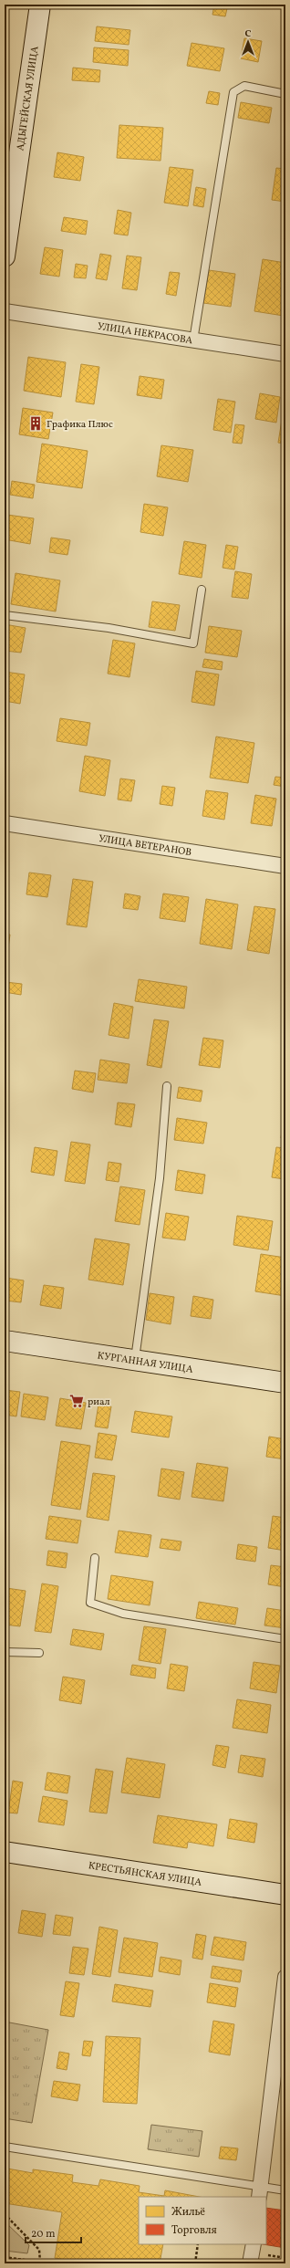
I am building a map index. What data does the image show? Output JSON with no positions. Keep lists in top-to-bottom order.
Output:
{
  "streets": {
    "street": [
      "АДЫГЕЙСКАЯ УЛИЦА",
      "УЛИЦА НЕКРАСОВА",
      "УЛИЦА ВЕТЕРАНОВ",
      "КУРГАННАЯ УЛИЦА",
      "КРЕСТЬЯНСКАЯ УЛИЦА"
    ]
  },
  "places": {
    "building": ["Графика Плюс"],
    "supermarket": ["риал"]
  },
  "legend": ["Жильё", "Торговля"],
  "scale_bar": "20 m",
  "north": "top"
}
